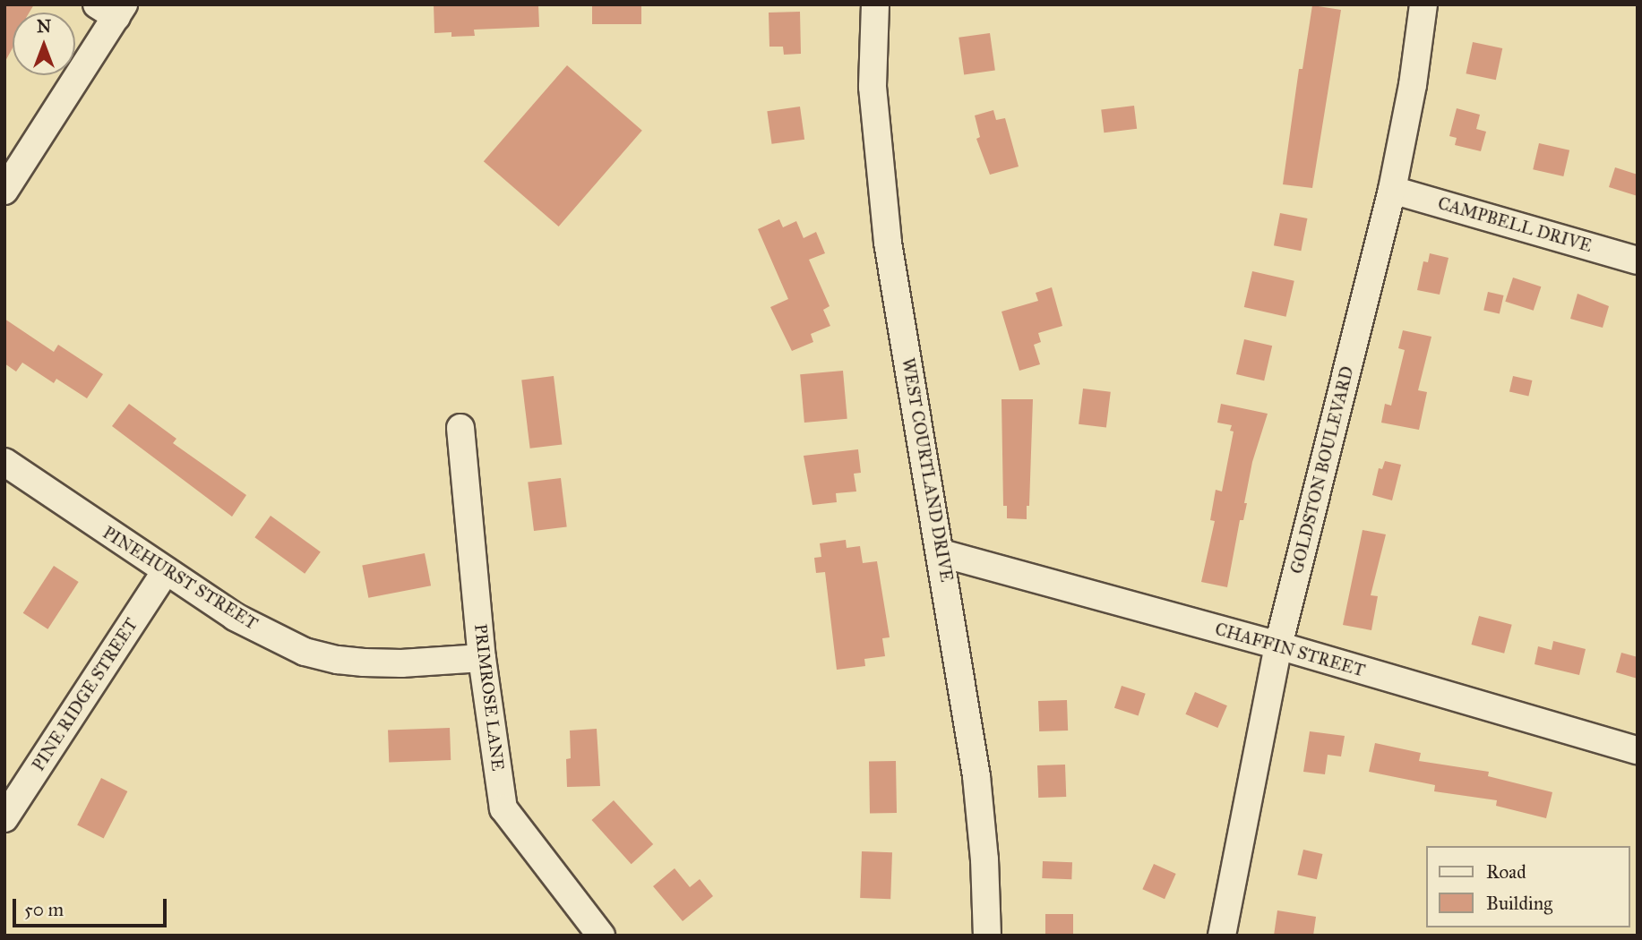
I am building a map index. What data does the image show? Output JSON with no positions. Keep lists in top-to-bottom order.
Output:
{
  "streets": {
    "street": [
      "CAMPBELL DRIVE",
      "WEST COURTLAND DRIVE",
      "GOLDSTON BOULEVARD",
      "PINEHURST STREET",
      "CHAFFIN STREET",
      "PINE RIDGE STREET",
      "PRIMROSE LANE"
    ]
  },
  "crossings": [
    ["CAMPBELL DRIVE", "GOLDSTON BOULEVARD"],
    ["WEST COURTLAND DRIVE", "CHAFFIN STREET"],
    ["GOLDSTON BOULEVARD", "CHAFFIN STREET"],
    ["PINEHURST STREET", "PINE RIDGE STREET"],
    ["PINEHURST STREET", "PRIMROSE LANE"]
  ],
  "legend": ["Road", "Building"],
  "scale_bar": "50 m",
  "north": "top"
}
